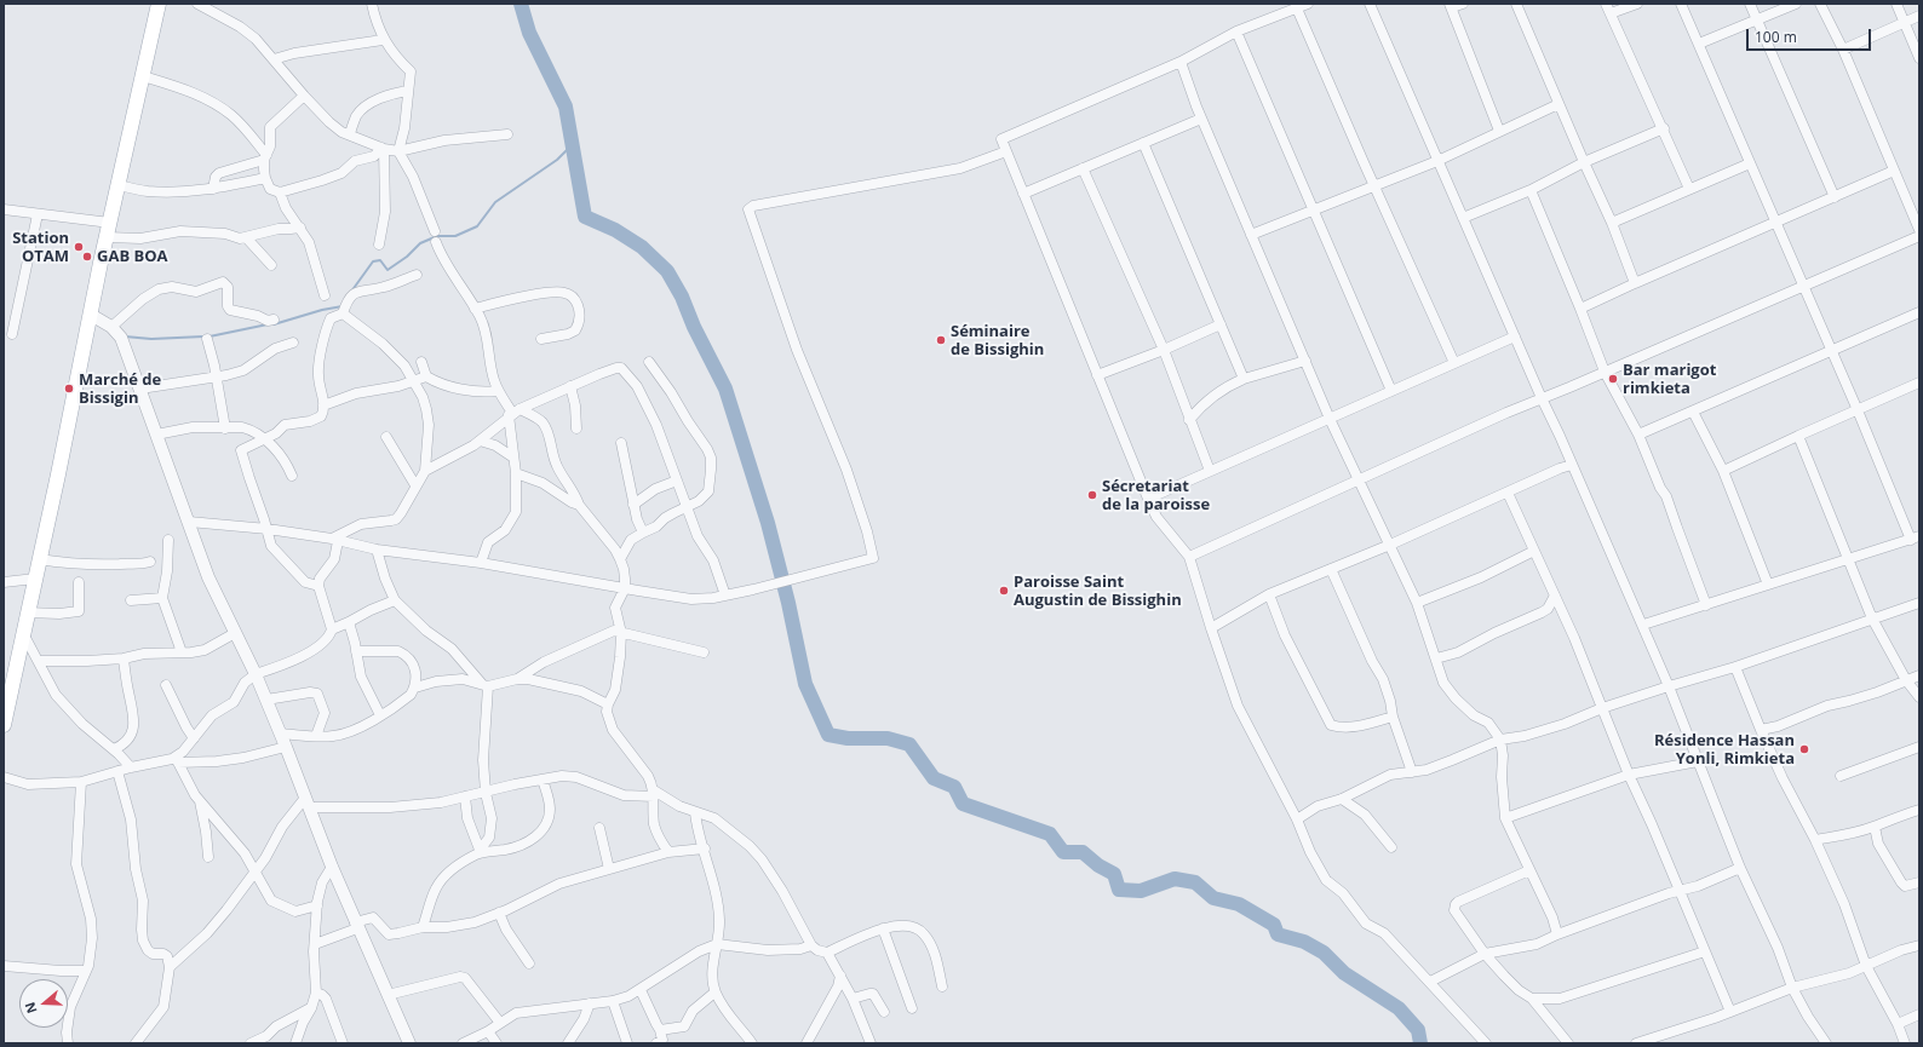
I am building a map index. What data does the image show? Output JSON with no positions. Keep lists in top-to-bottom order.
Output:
{
  "places": [
    "Station OTAM",
    "GAB BOA",
    "Séminaire de Bissighin",
    "Bar marigot rimkieta",
    "Marché de Bissigin",
    "Sécretariat de la paroisse",
    "Paroisse Saint Augustin de Bissighin",
    "Résidence Hassan Yonli, Rimkieta"
  ],
  "scale_bar": "100 m",
  "north": "left"
}
